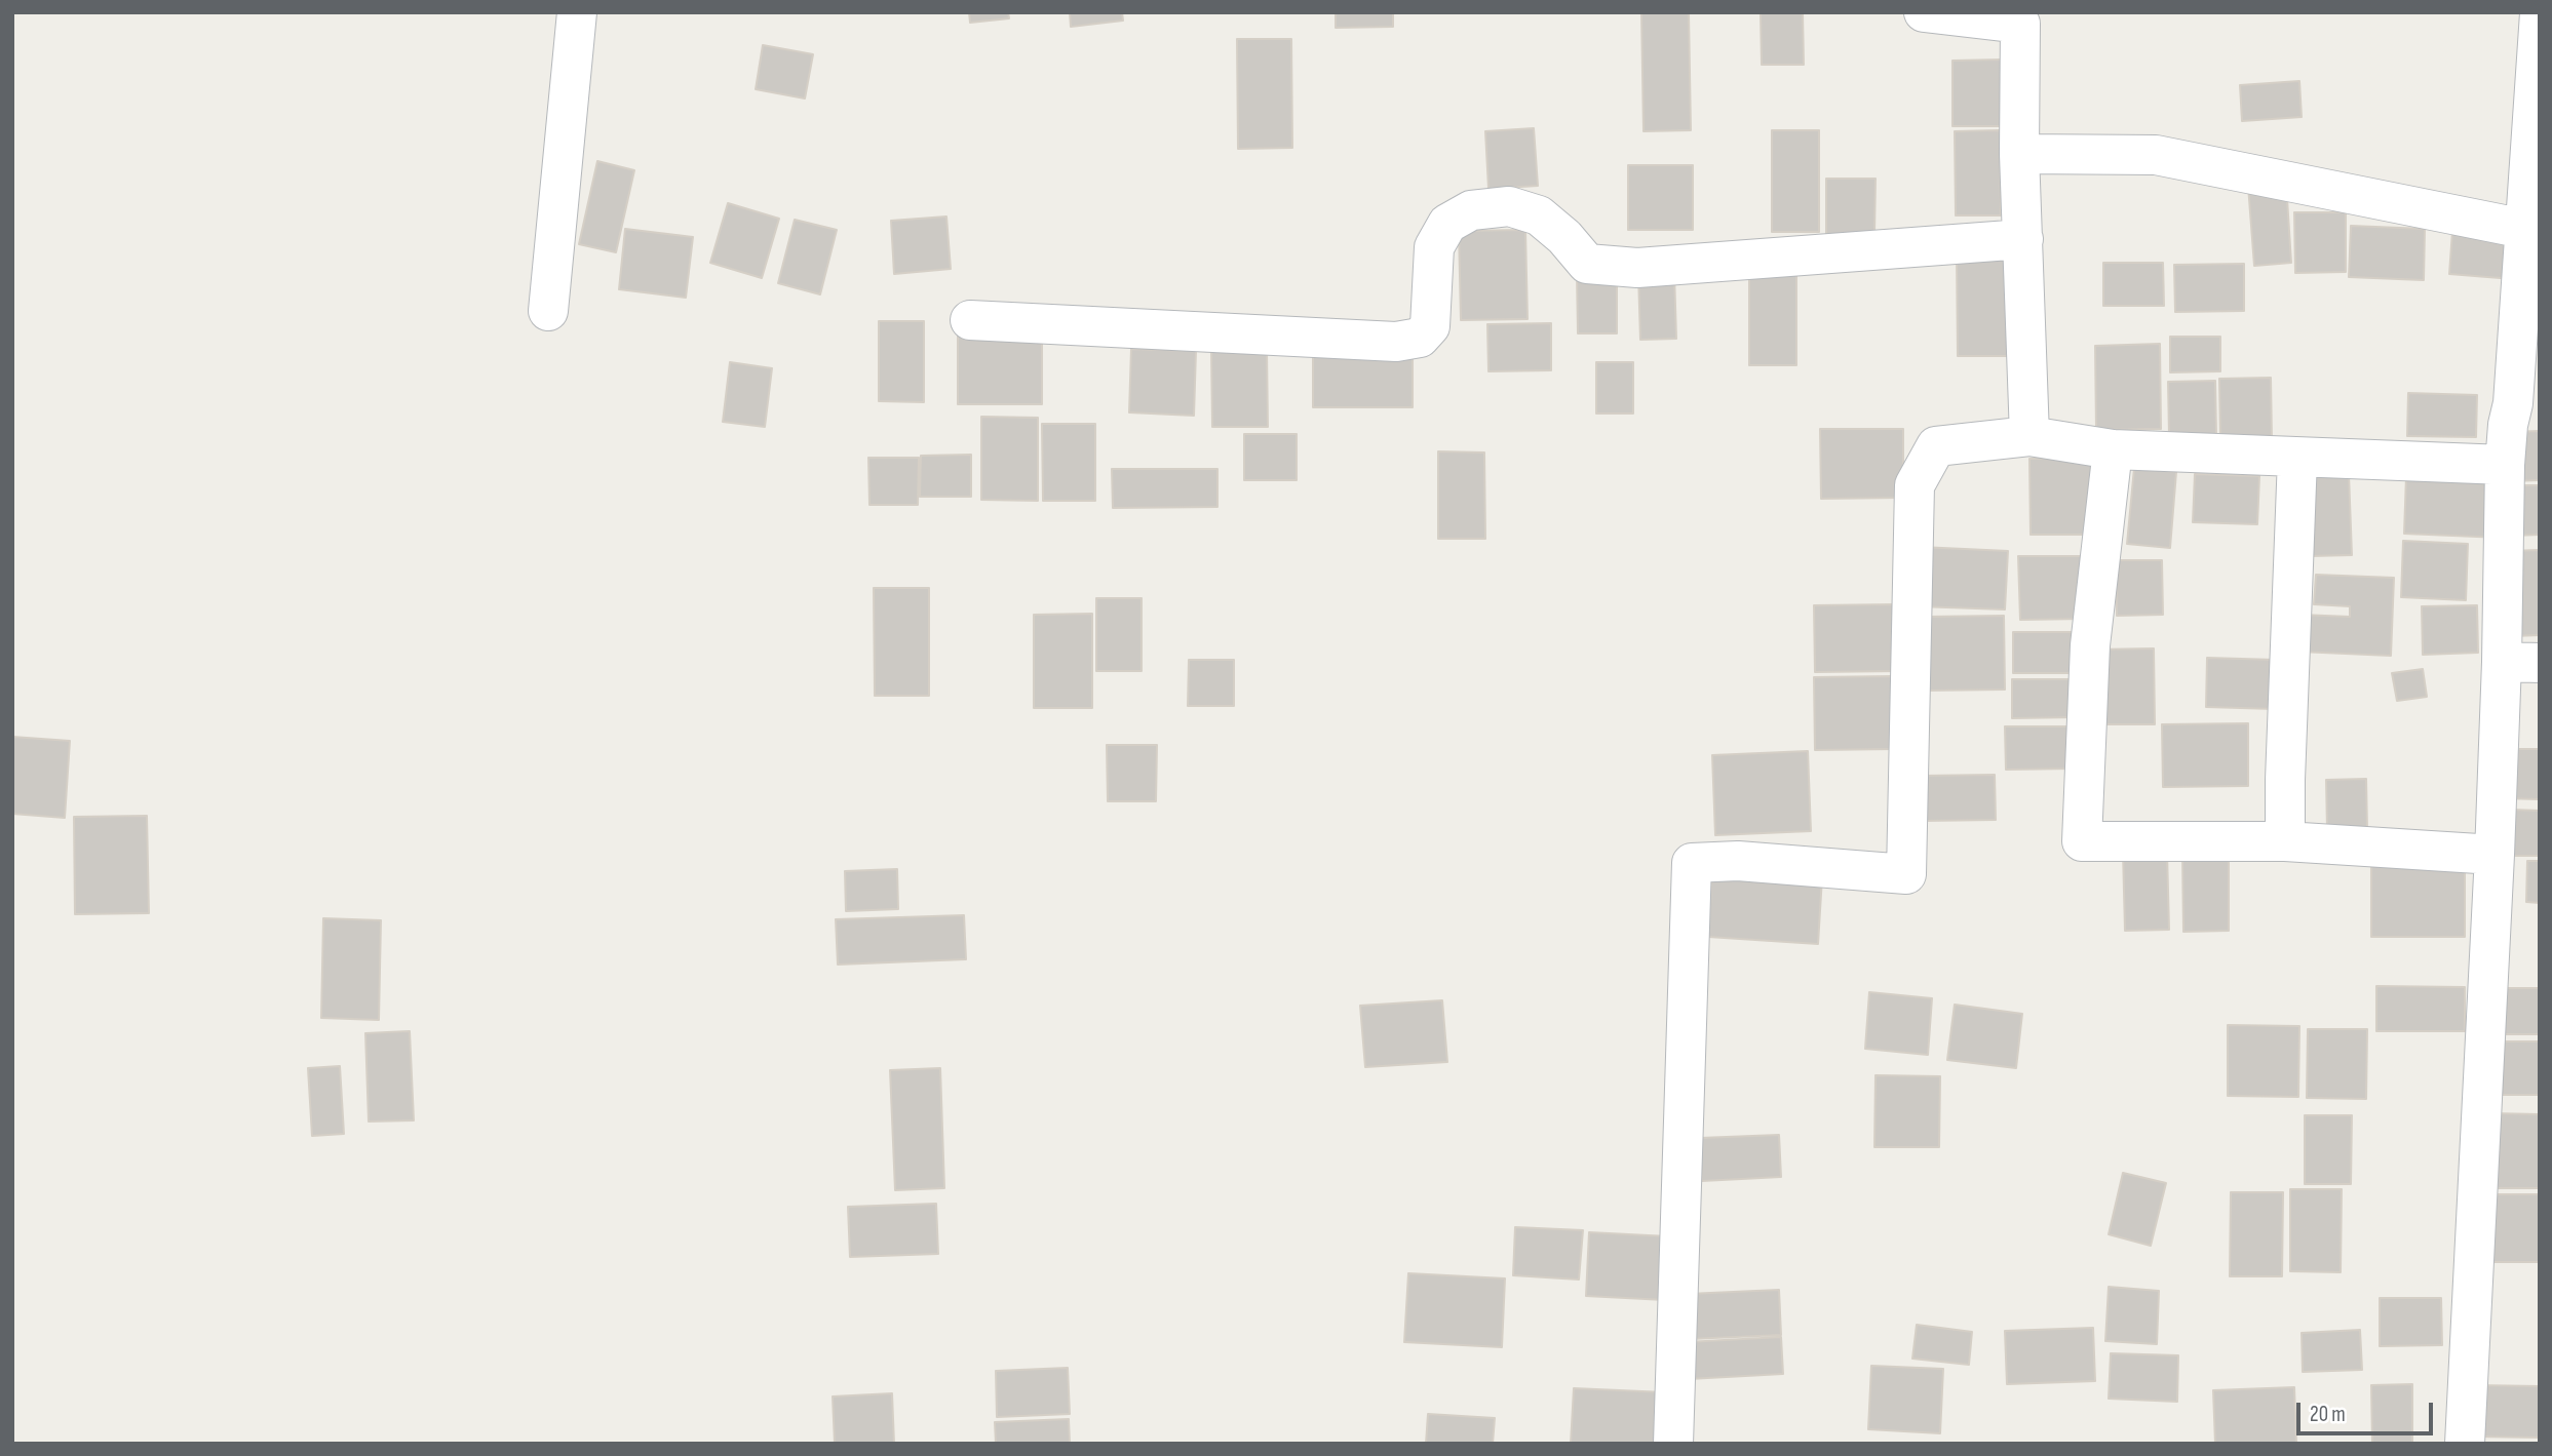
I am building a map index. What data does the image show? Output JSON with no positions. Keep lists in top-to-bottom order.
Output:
{
  "scale_bar": "20 m"
}
